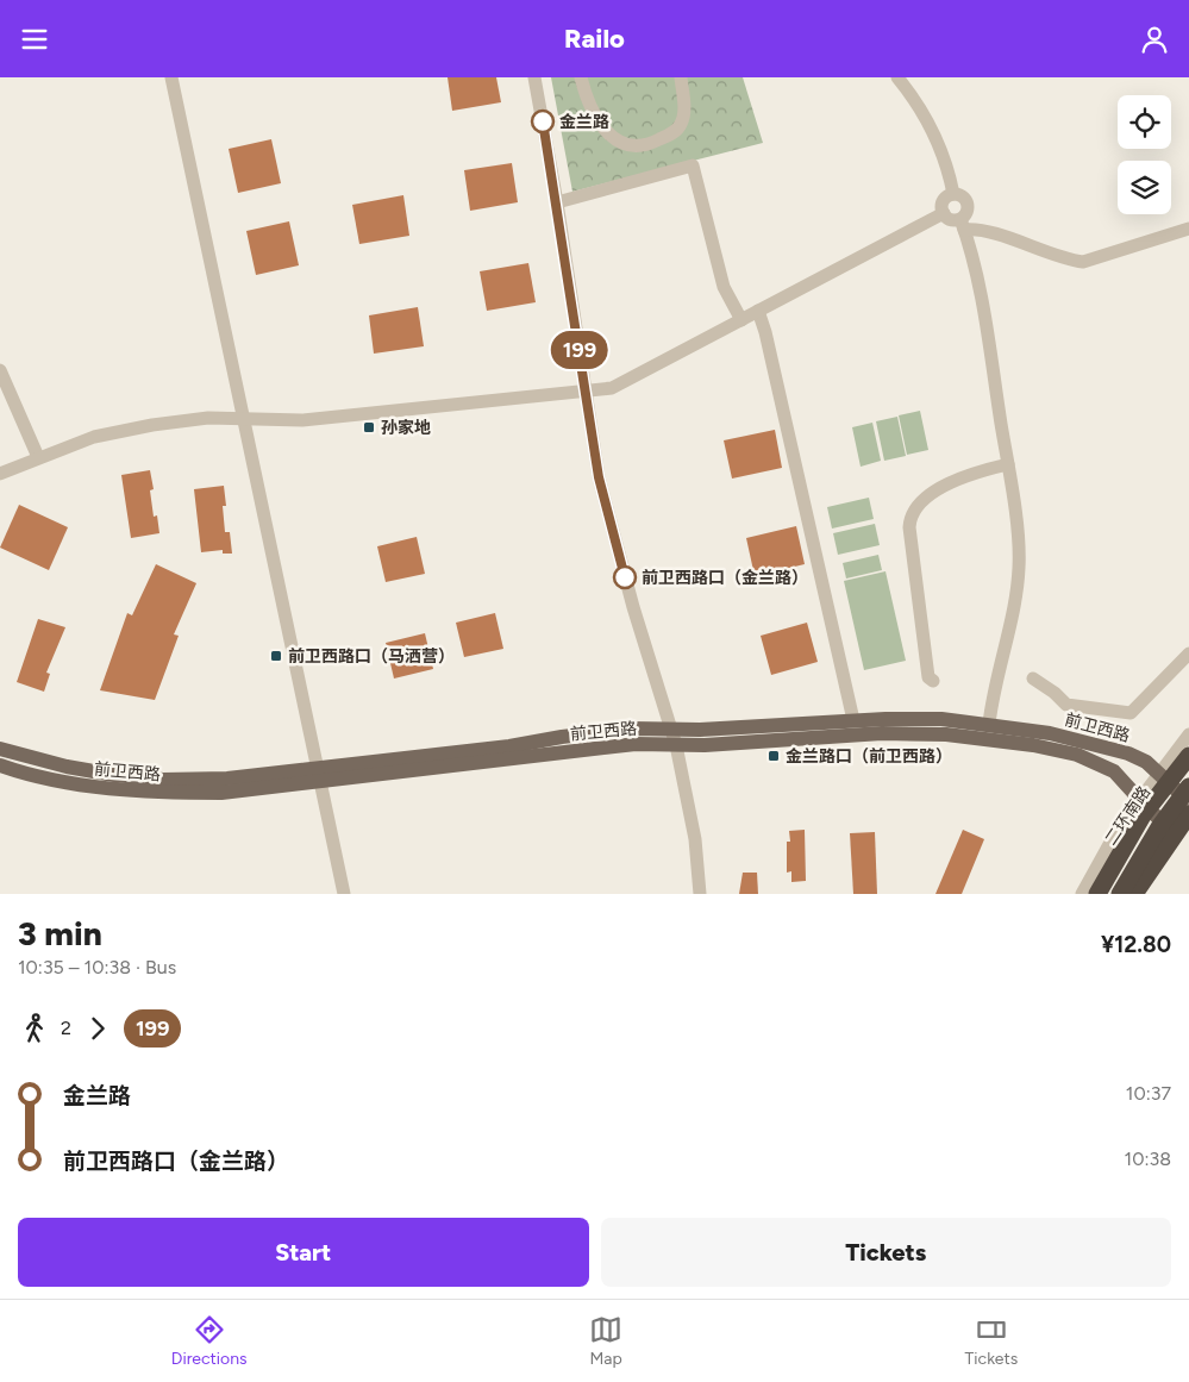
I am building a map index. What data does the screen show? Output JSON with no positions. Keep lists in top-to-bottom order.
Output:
{
  "streets": {
    "main road": ["前卫西路", "二环南路"]
  },
  "crossings": [
    ["前卫西路", "二环南路"]
  ],
  "places": {
    "other": ["金兰路", "前卫西路口（金兰路）"],
    "transit": ["孙家地", "前卫西路口（马洒营）", "金兰路口（前卫西路）"]
  },
  "lines": ["bus line 199"],
  "page": {
    "header": "Railo",
    "on_map": "199",
    "heading": ["3 min", "10:35 – 10:38 · Bus", "¥12.80"],
    "legs": ["2", "199"],
    "list": [
      {
        "name": "金兰路",
        "value": "10:37"
      },
      {
        "name": "前卫西路口（金兰路）",
        "value": "10:38"
      }
    ],
    "buttons": ["Start", "Tickets"],
    "tabs": ["Directions", "Map", "Tickets"]
  }
}
